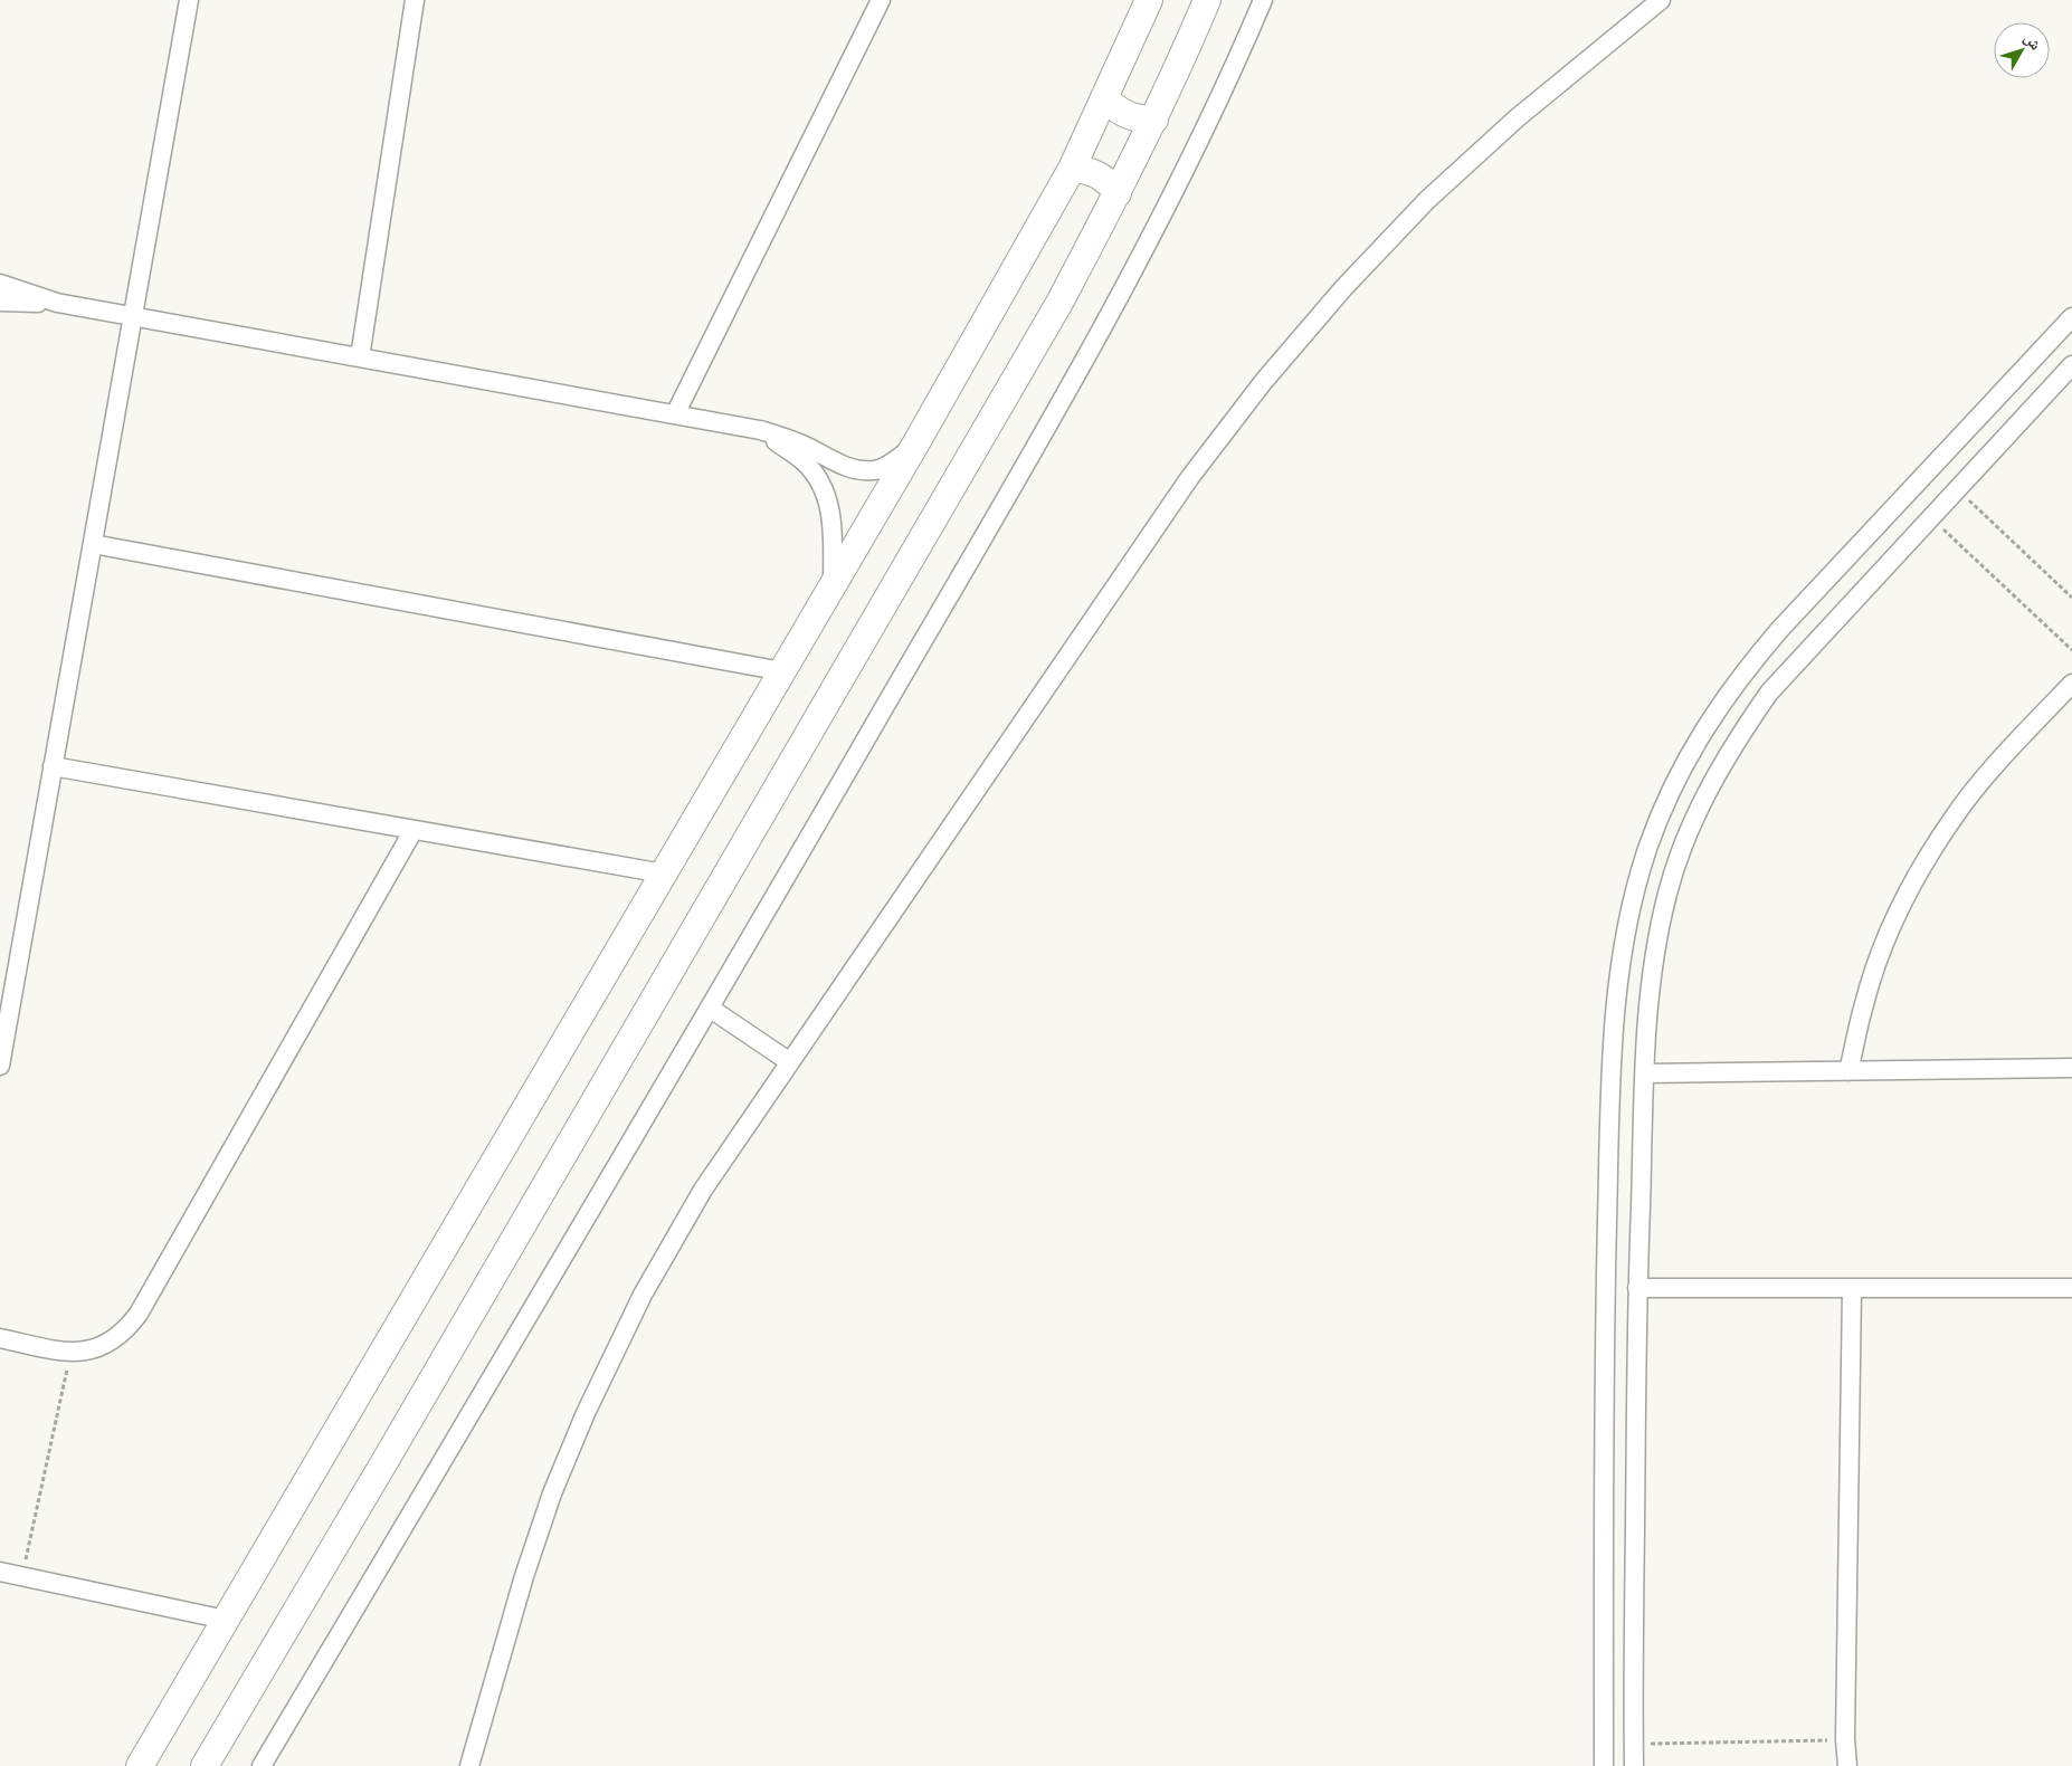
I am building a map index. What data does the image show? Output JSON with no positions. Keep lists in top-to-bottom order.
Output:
{
  "north": "top right"
}
